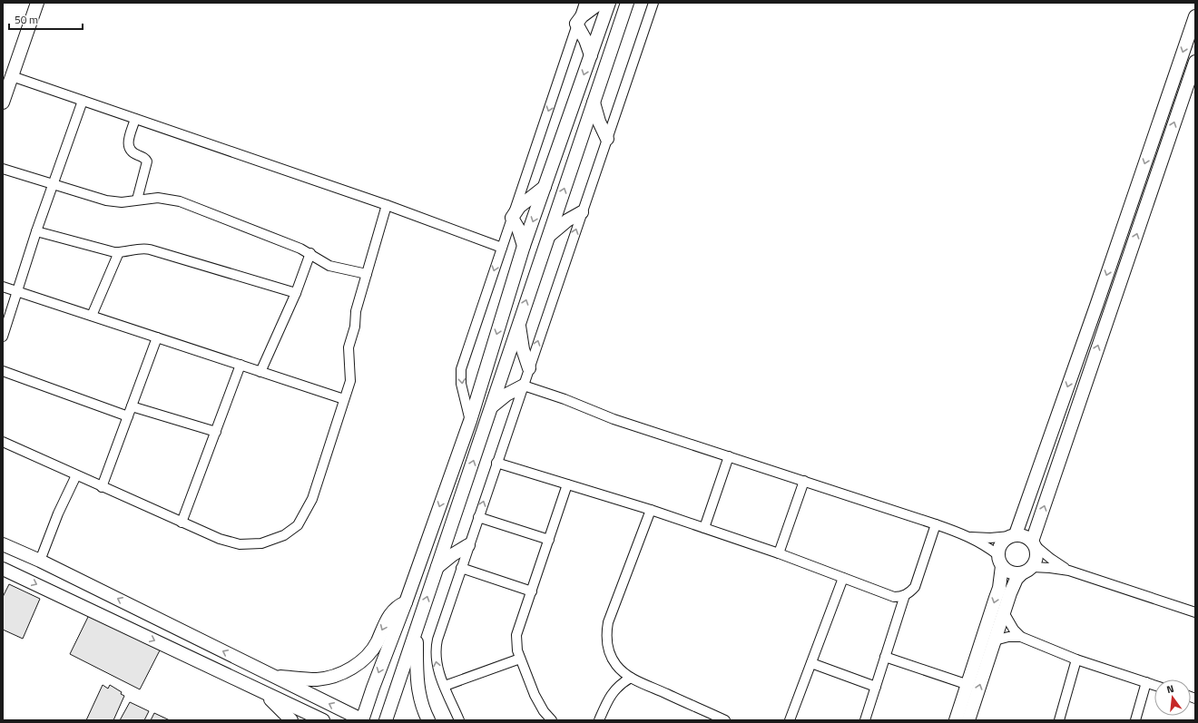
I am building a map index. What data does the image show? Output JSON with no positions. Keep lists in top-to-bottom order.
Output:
{
  "scale_bar": "50 m",
  "north": "top"
}
